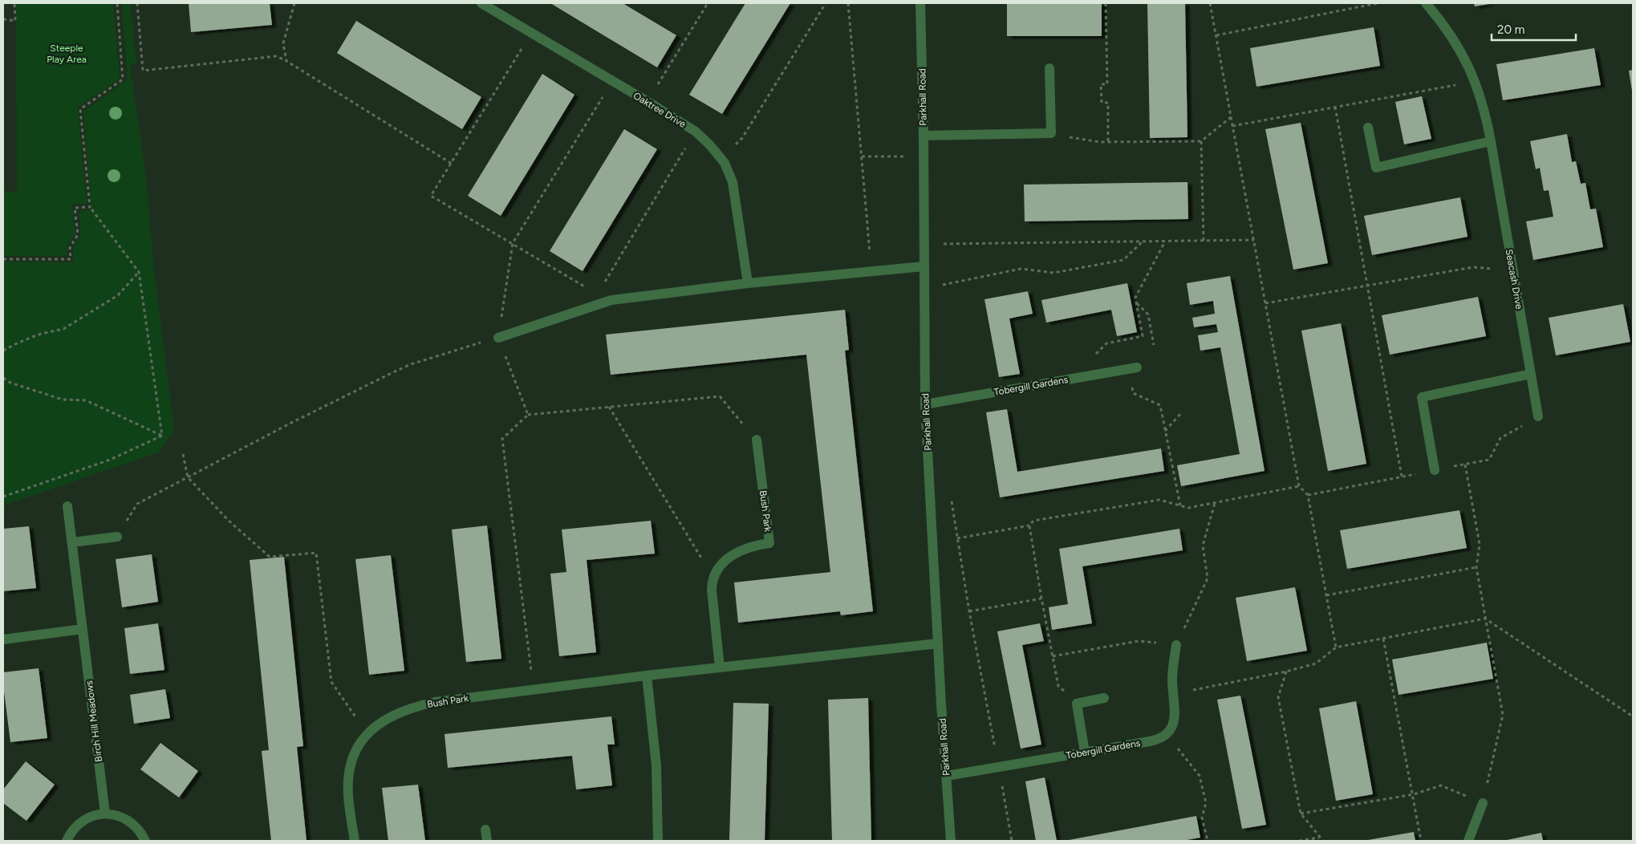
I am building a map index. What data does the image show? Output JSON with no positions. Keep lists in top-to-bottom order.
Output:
{
  "streets": {
    "street": [
      "Parkhall Road",
      "Oaktree Drive",
      "Seacash Drive",
      "Tobergill Gardens",
      "Bush Park",
      "Birch Hill Meadows"
    ]
  },
  "crossings": [
    ["Parkhall Road", "Tobergill Gardens"],
    ["Parkhall Road", "Bush Park"]
  ],
  "parks": ["Steeple Play Area"],
  "scale_bar": "20 m"
}
